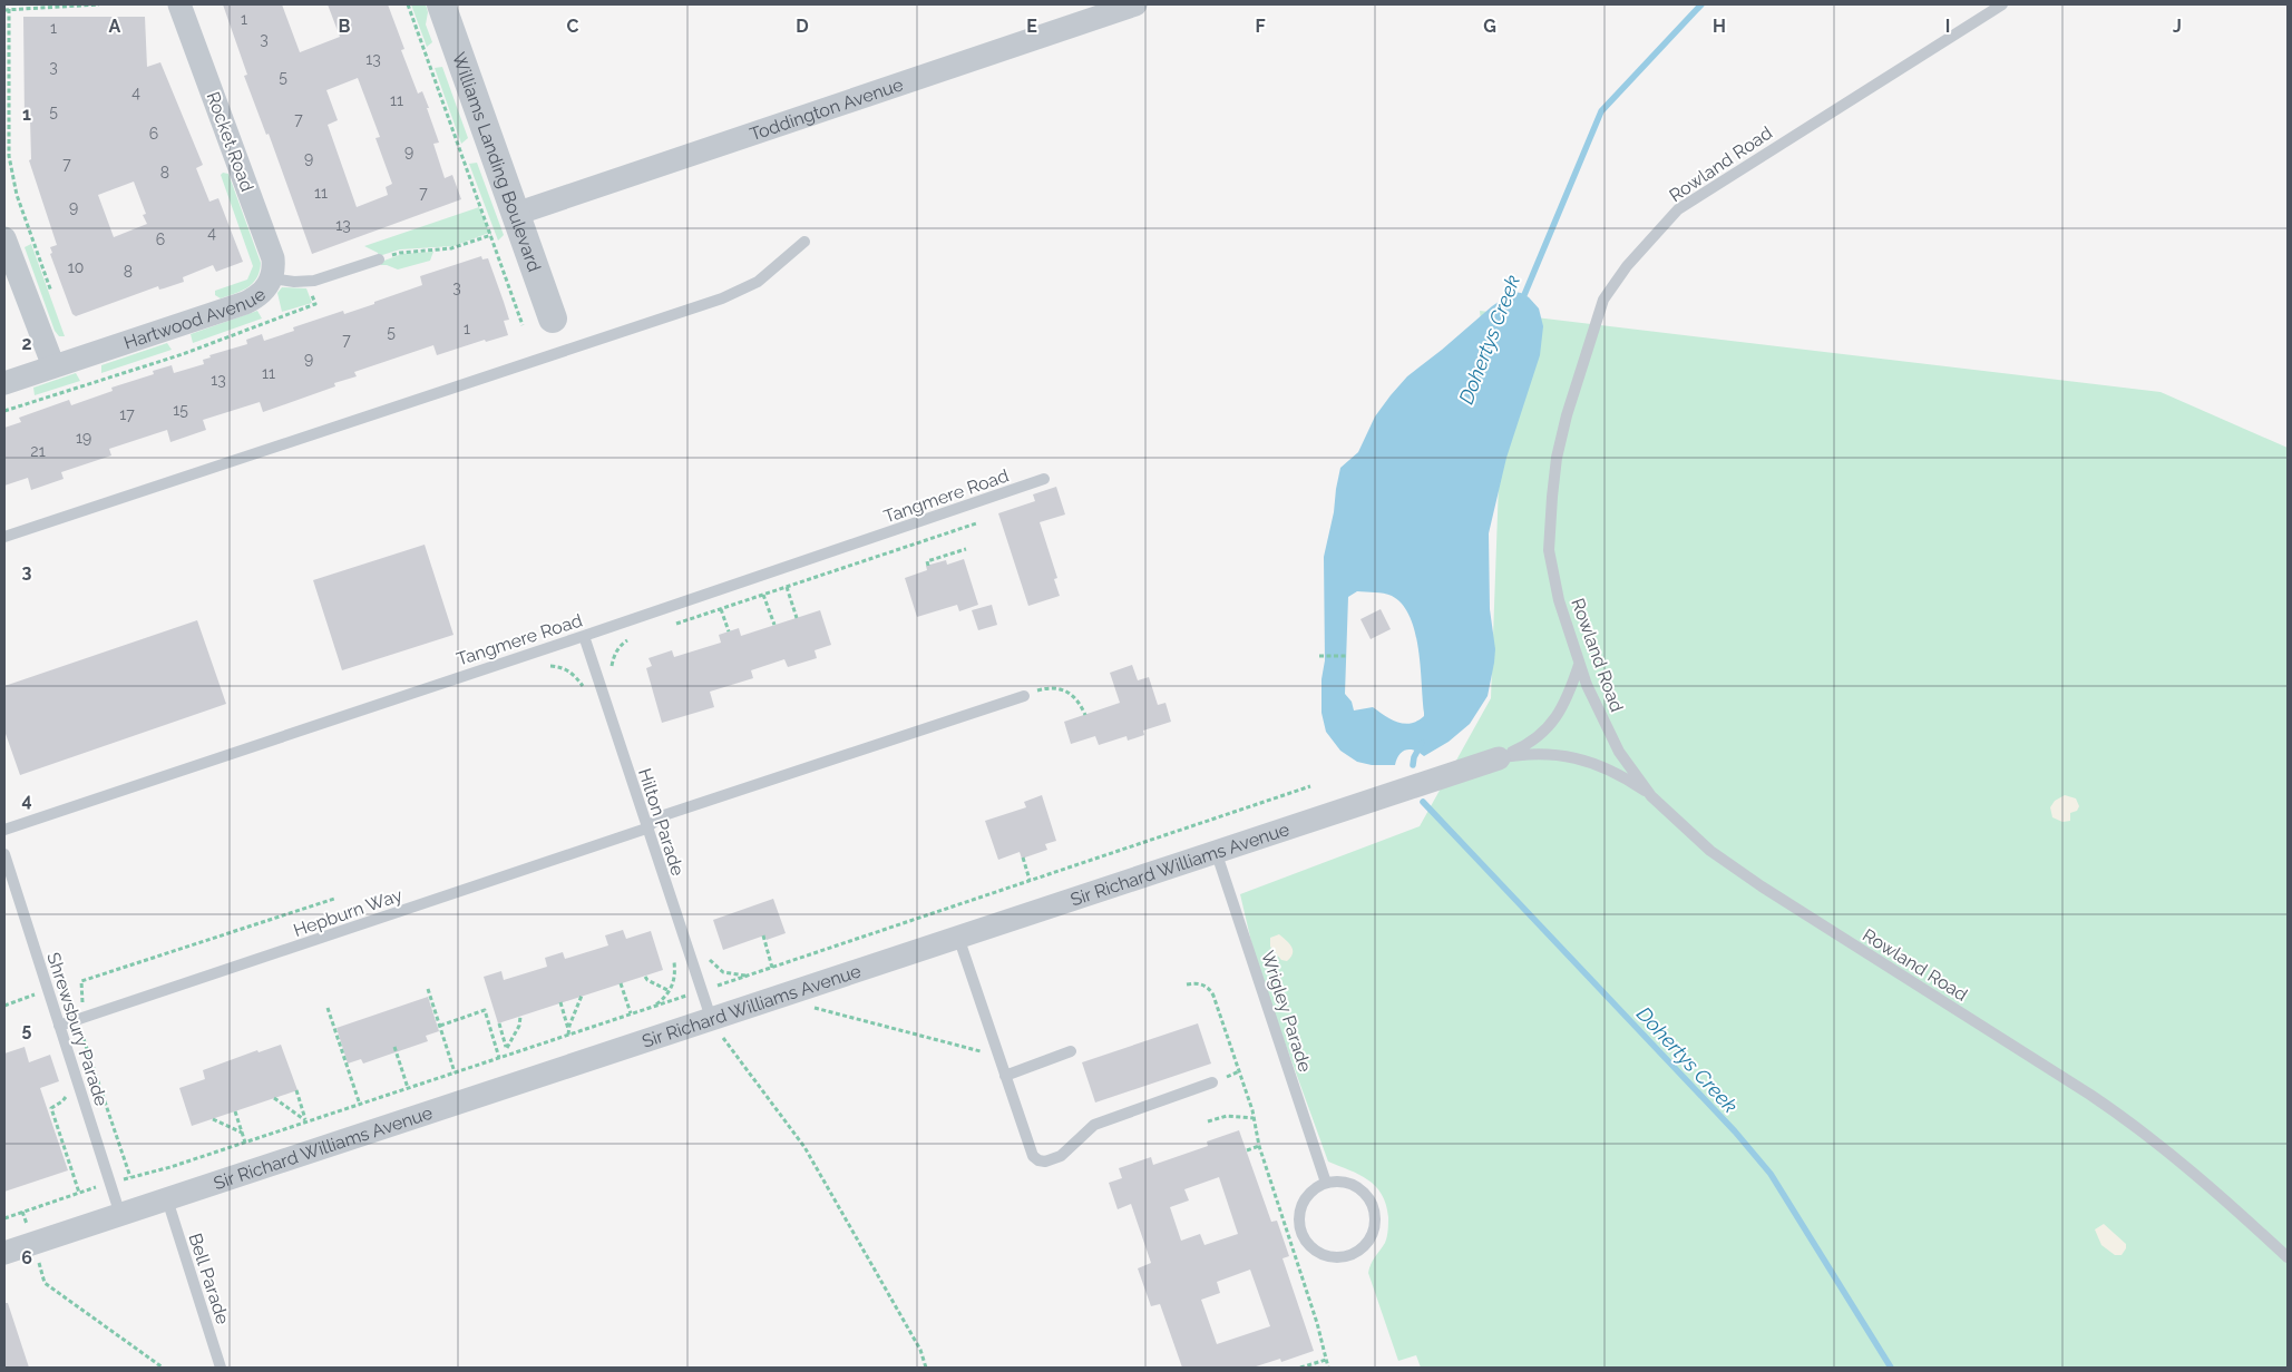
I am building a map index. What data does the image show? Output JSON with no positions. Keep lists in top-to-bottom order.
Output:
{
  "streets": {
    "street": [
      "Toddington Avenue",
      "Rocket Road",
      "Williams Landing Boulevard",
      "Hartwood Avenue",
      "Sir Richard Williams Avenue"
    ],
    "lane": [
      "Rowland Road",
      "Tangmere Road",
      "Hilton Parade",
      "Hepburn Way",
      "Wrigley Parade",
      "Shrewsbury Parade",
      "Bell Parade"
    ]
  },
  "crossings": [
    ["Toddington Avenue", "Williams Landing Boulevard"],
    ["Rocket Road", "Hartwood Avenue"],
    ["Tangmere Road", "Hilton Parade"],
    ["Hilton Parade", "Sir Richard Williams Avenue"],
    ["Hilton Parade", "Hepburn Way"],
    ["Sir Richard Williams Avenue", "Wrigley Parade"],
    ["Sir Richard Williams Avenue", "Shrewsbury Parade"],
    ["Sir Richard Williams Avenue", "Bell Parade"],
    ["Hepburn Way", "Shrewsbury Parade"]
  ],
  "water": ["Dohertys Creek"],
  "house_numbers": [
    "1",
    "1",
    "3",
    "13",
    "3",
    "5",
    "4",
    "11",
    "5",
    "7",
    "6",
    "9",
    "9",
    "7",
    "8",
    "11",
    "7",
    "9",
    "13",
    "4",
    "6",
    "10",
    "8",
    "3",
    "1",
    "5",
    "7",
    "9",
    "11",
    "13",
    "15",
    "17",
    "19",
    "21"
  ],
  "grid": {
    "columns": [
      "A",
      "B",
      "C",
      "D",
      "E",
      "F",
      "G",
      "H",
      "I",
      "J"
    ],
    "rows": [
      "1",
      "2",
      "3",
      "4",
      "5",
      "6"
    ]
  }
}
